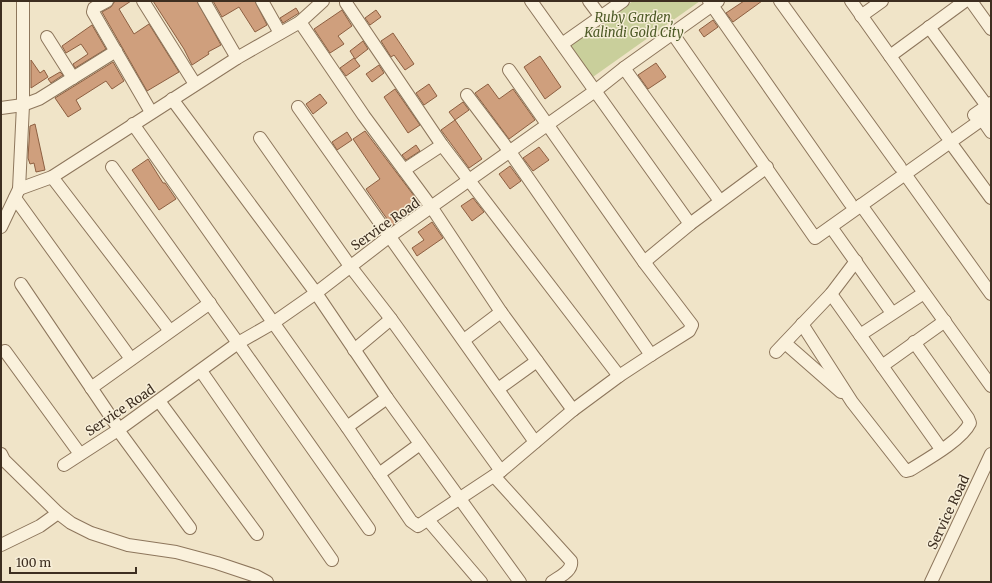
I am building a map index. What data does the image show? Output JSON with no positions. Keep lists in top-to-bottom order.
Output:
{
  "streets": {
    "street": ["Service Road"]
  },
  "parks": ["Ruby Garden, Kalindi Gold City"],
  "scale_bar": "100 m"
}
